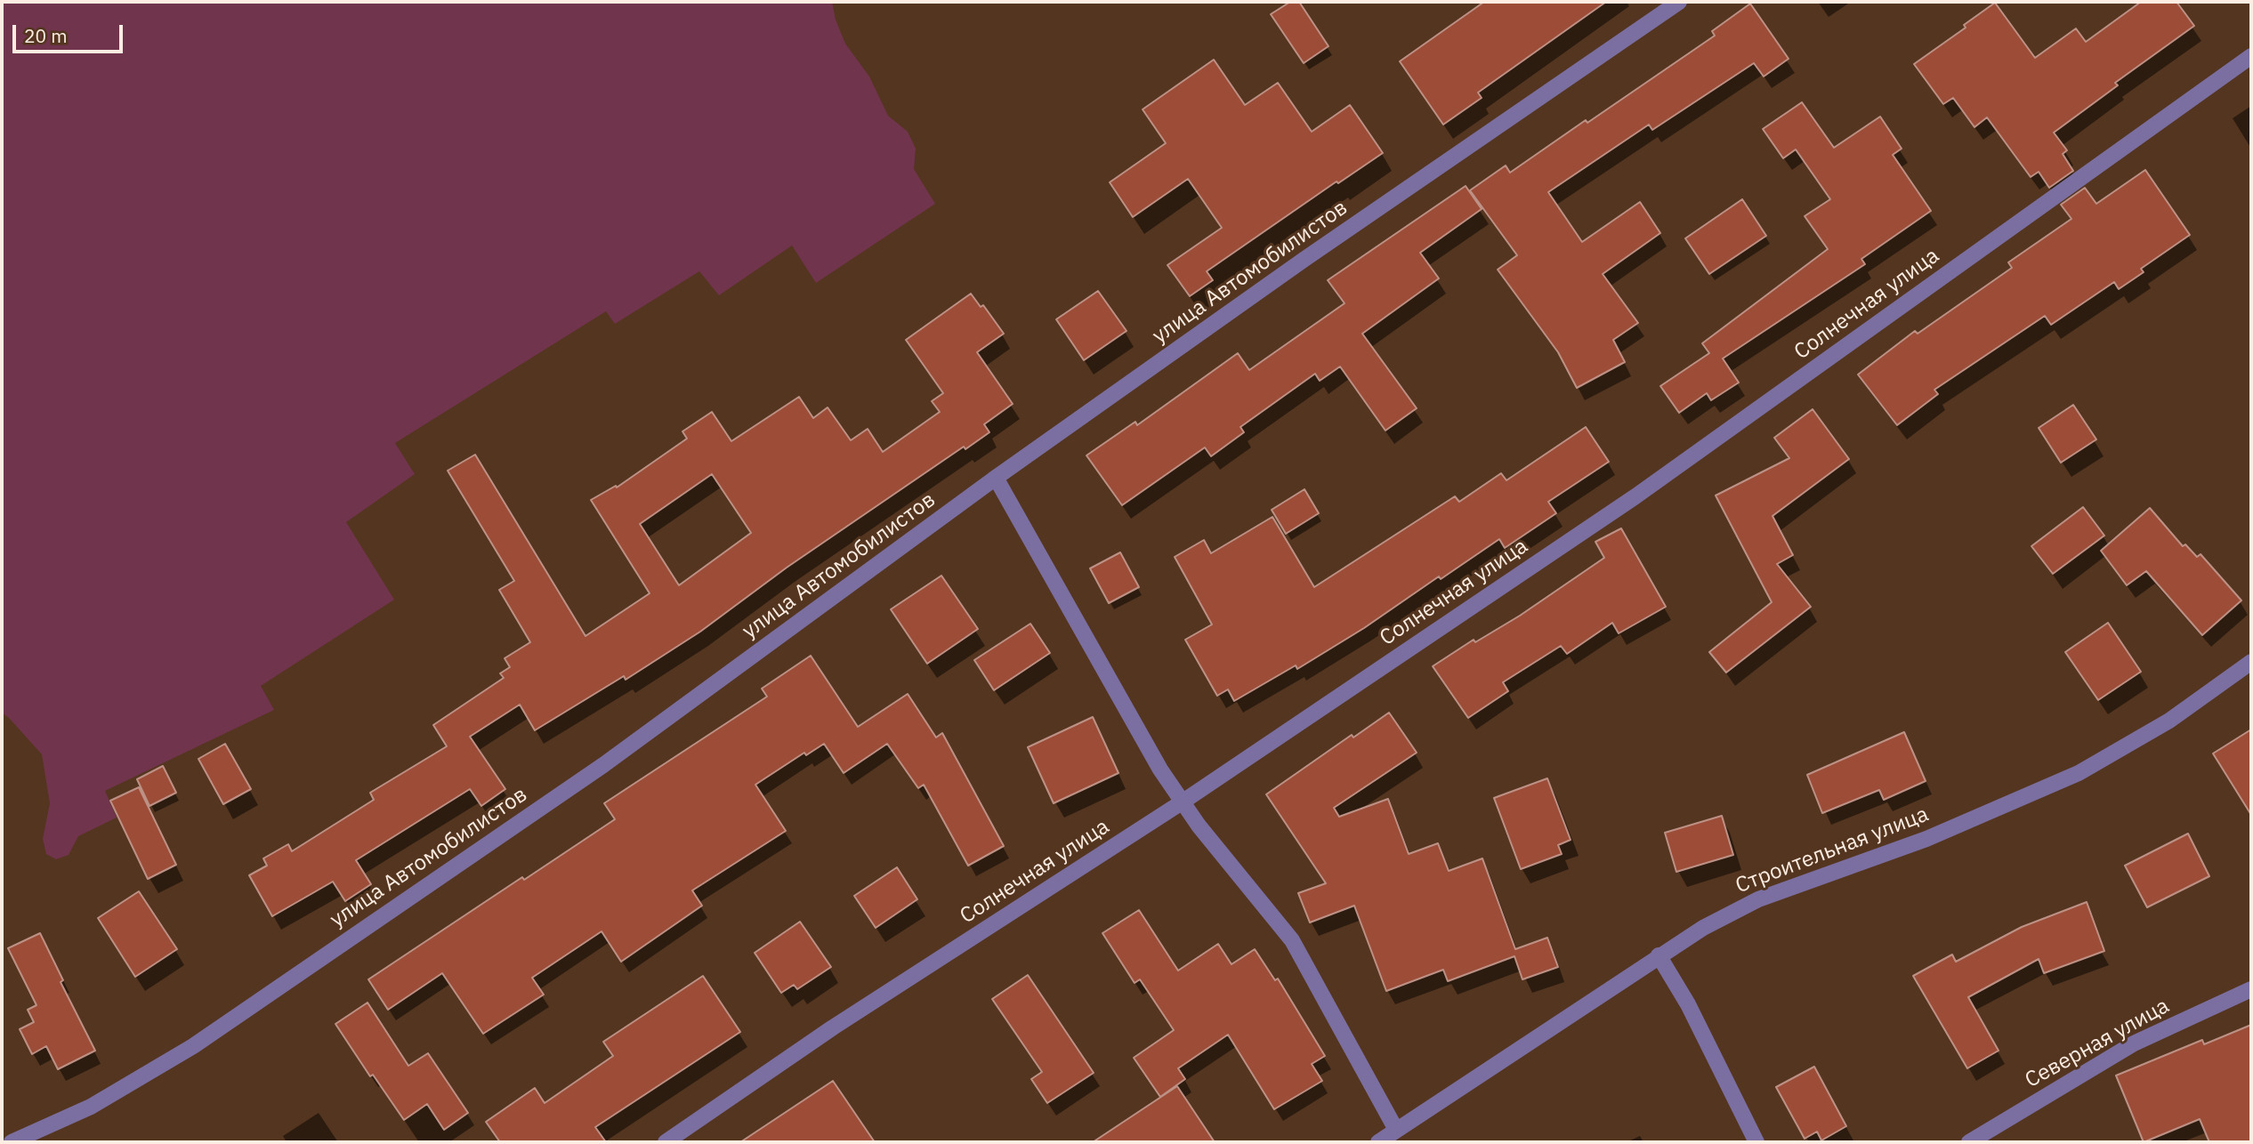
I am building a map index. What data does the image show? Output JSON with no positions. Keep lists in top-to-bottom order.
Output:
{
  "streets": {
    "street": [
      "улица Автомобилистов",
      "Солнечная улица",
      "Строительная улица",
      "Северная улица"
    ]
  },
  "scale_bar": "20 m"
}
